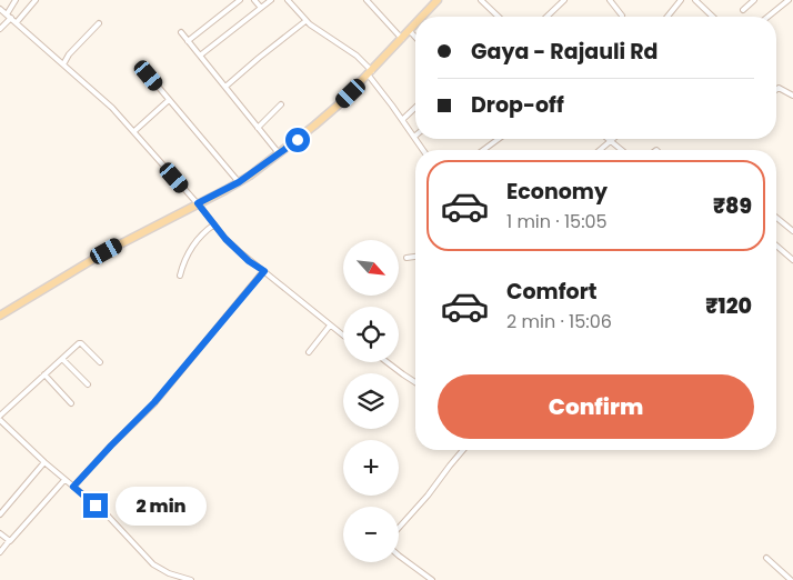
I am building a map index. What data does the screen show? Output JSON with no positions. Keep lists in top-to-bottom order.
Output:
{
  "north": "bottom right",
  "page": {
    "banner": ["Gaya - Rajauli Rd", "Drop-off"],
    "list": [
      {
        "name": "Economy",
        "note": "1 min · 15:05",
        "value": "₹89"
      },
      {
        "name": "Comfort",
        "note": "2 min · 15:06",
        "value": "₹120"
      }
    ],
    "map_buttons": ["+", "−"],
    "buttons": "Confirm",
    "bubble": "2 min"
  }
}
